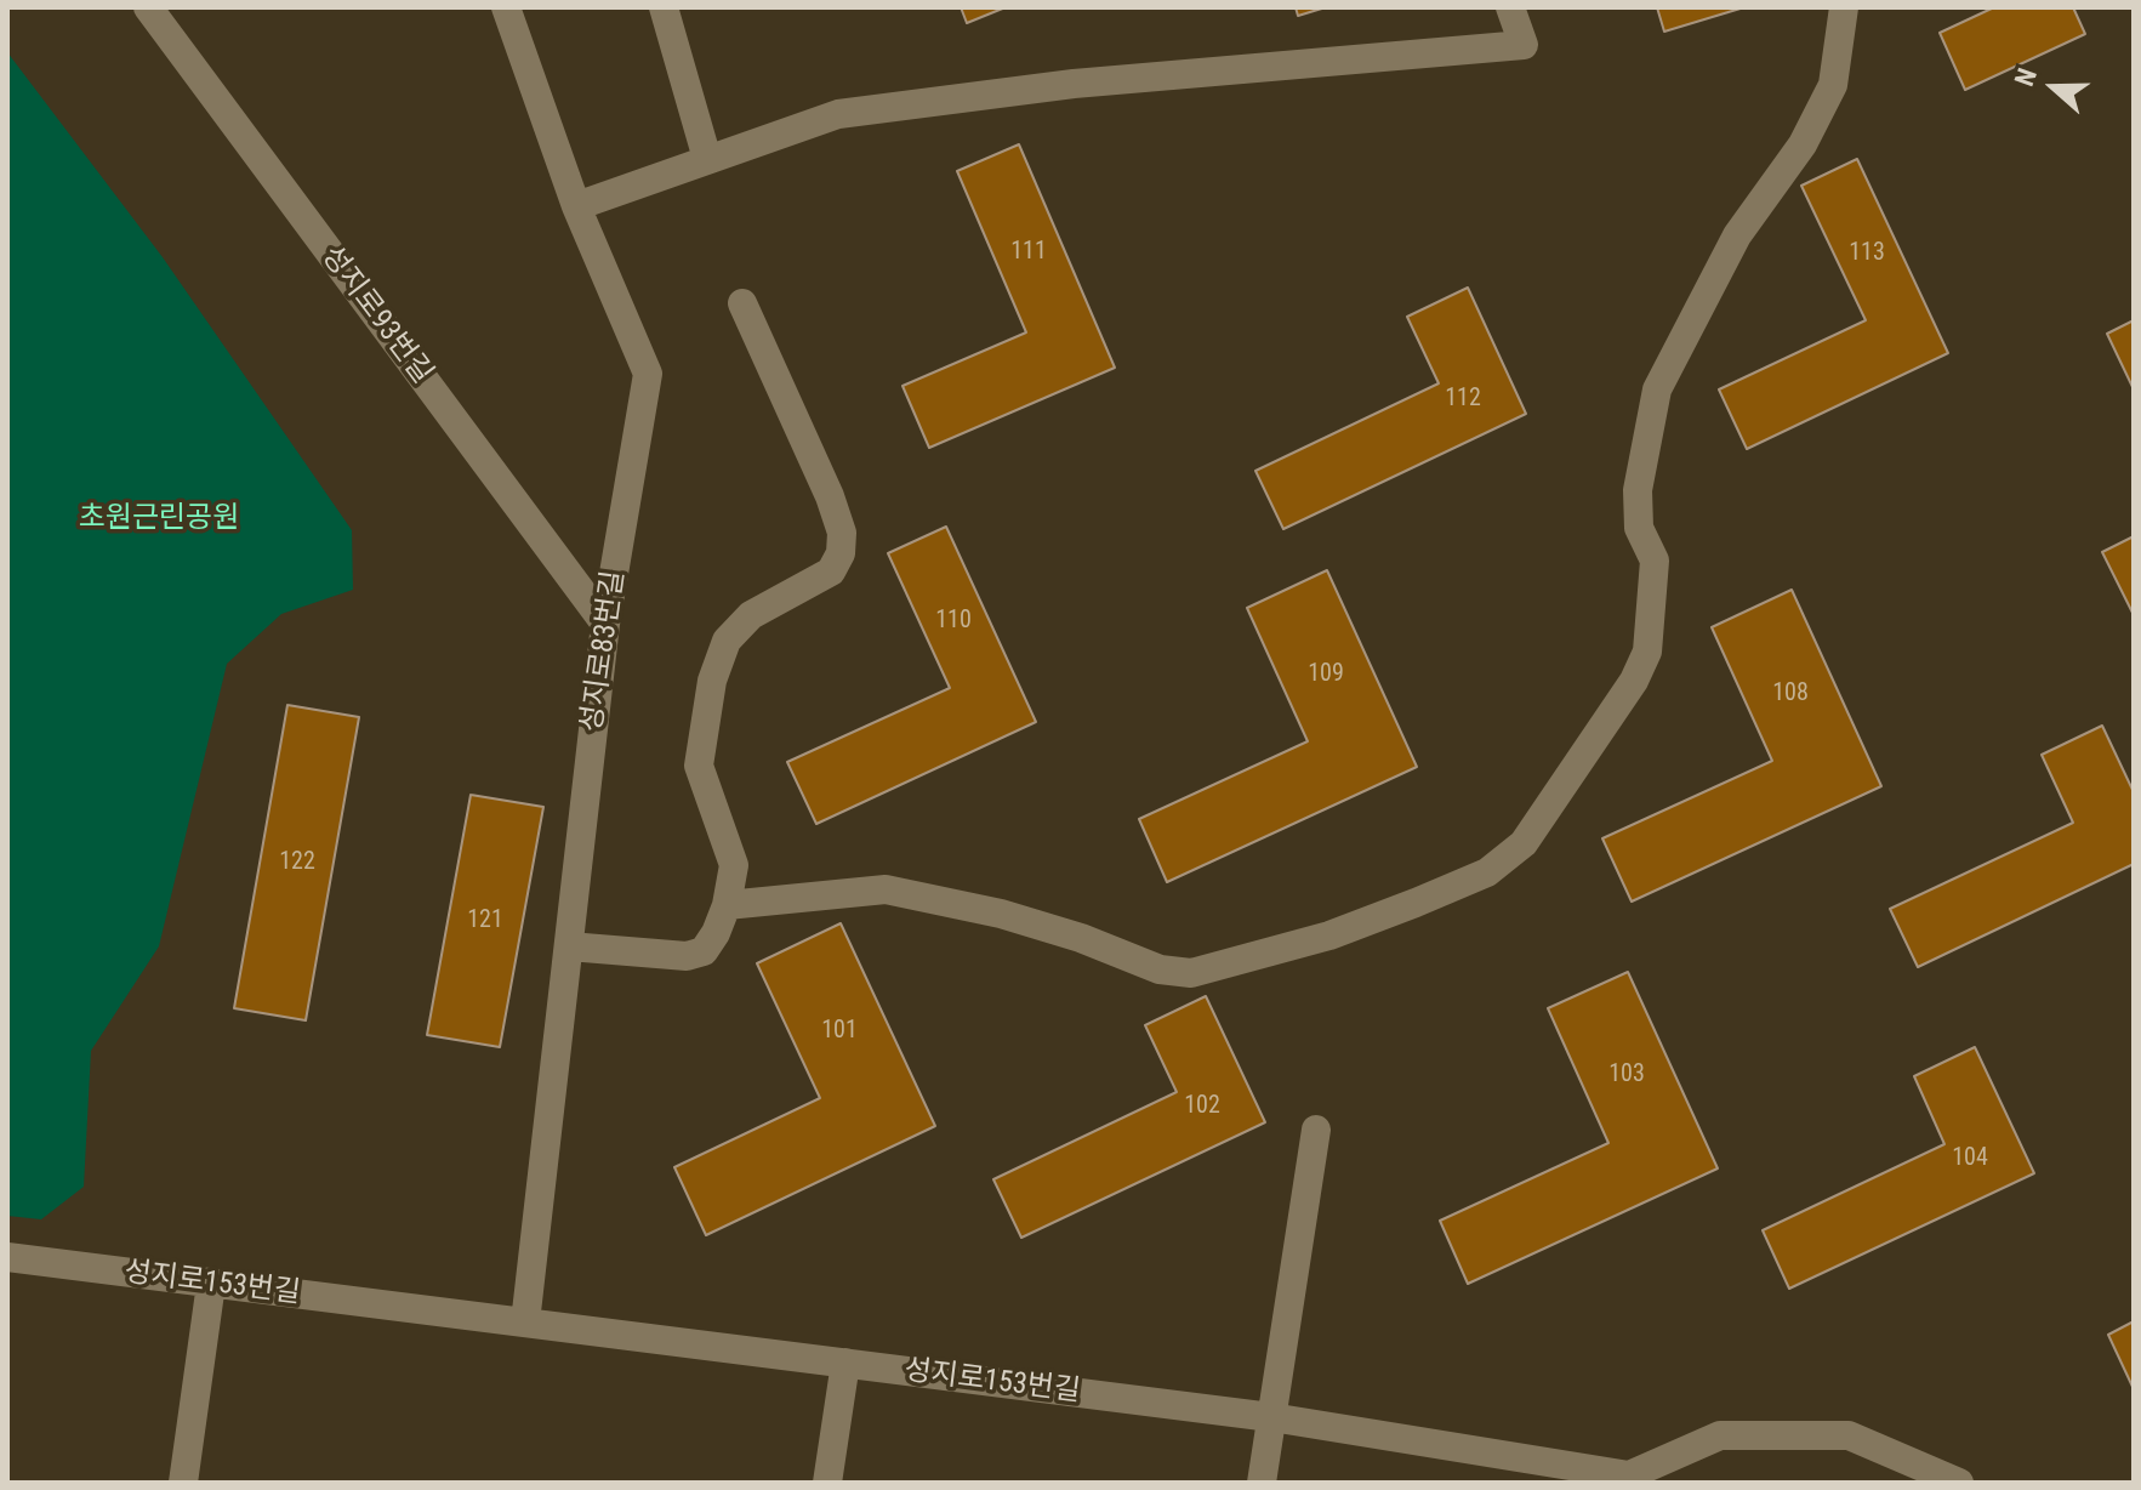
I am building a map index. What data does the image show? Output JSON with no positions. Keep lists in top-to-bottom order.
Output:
{
  "streets": {
    "street": ["성지로93번길", "성지로83번길", "성지로153번길"]
  },
  "crossings": [
    ["성지로93번길", "성지로83번길"],
    ["성지로83번길", "성지로153번길"]
  ],
  "parks": ["초원근린공원"],
  "house_numbers": [
    "111",
    "113",
    "112",
    "110",
    "109",
    "108",
    "122",
    "121",
    "101",
    "103",
    "102",
    "104"
  ],
  "north": "left"
}
